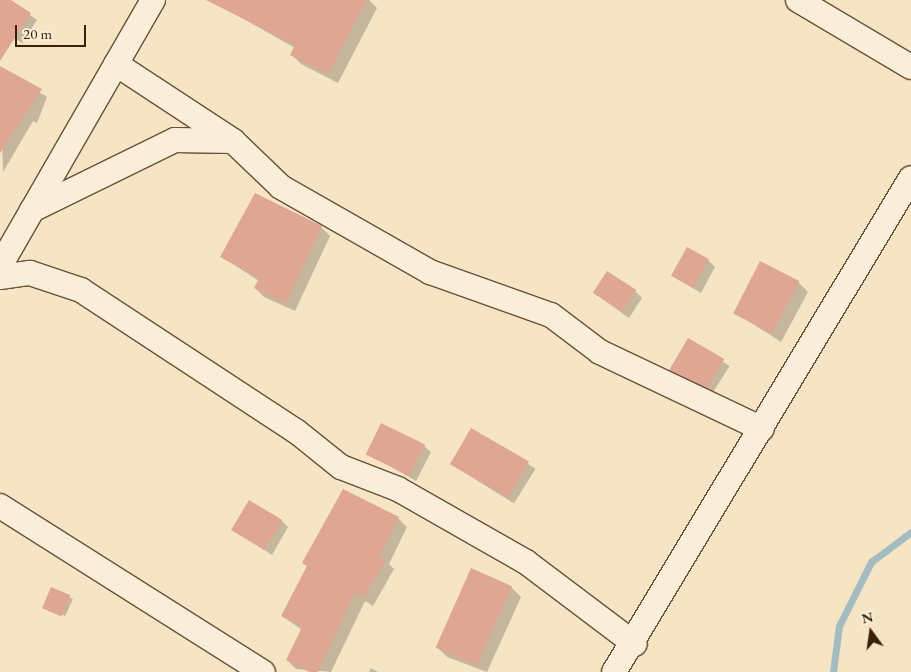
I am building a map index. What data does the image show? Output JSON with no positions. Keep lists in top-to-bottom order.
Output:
{
  "scale_bar": "20 m",
  "north": "top"
}
